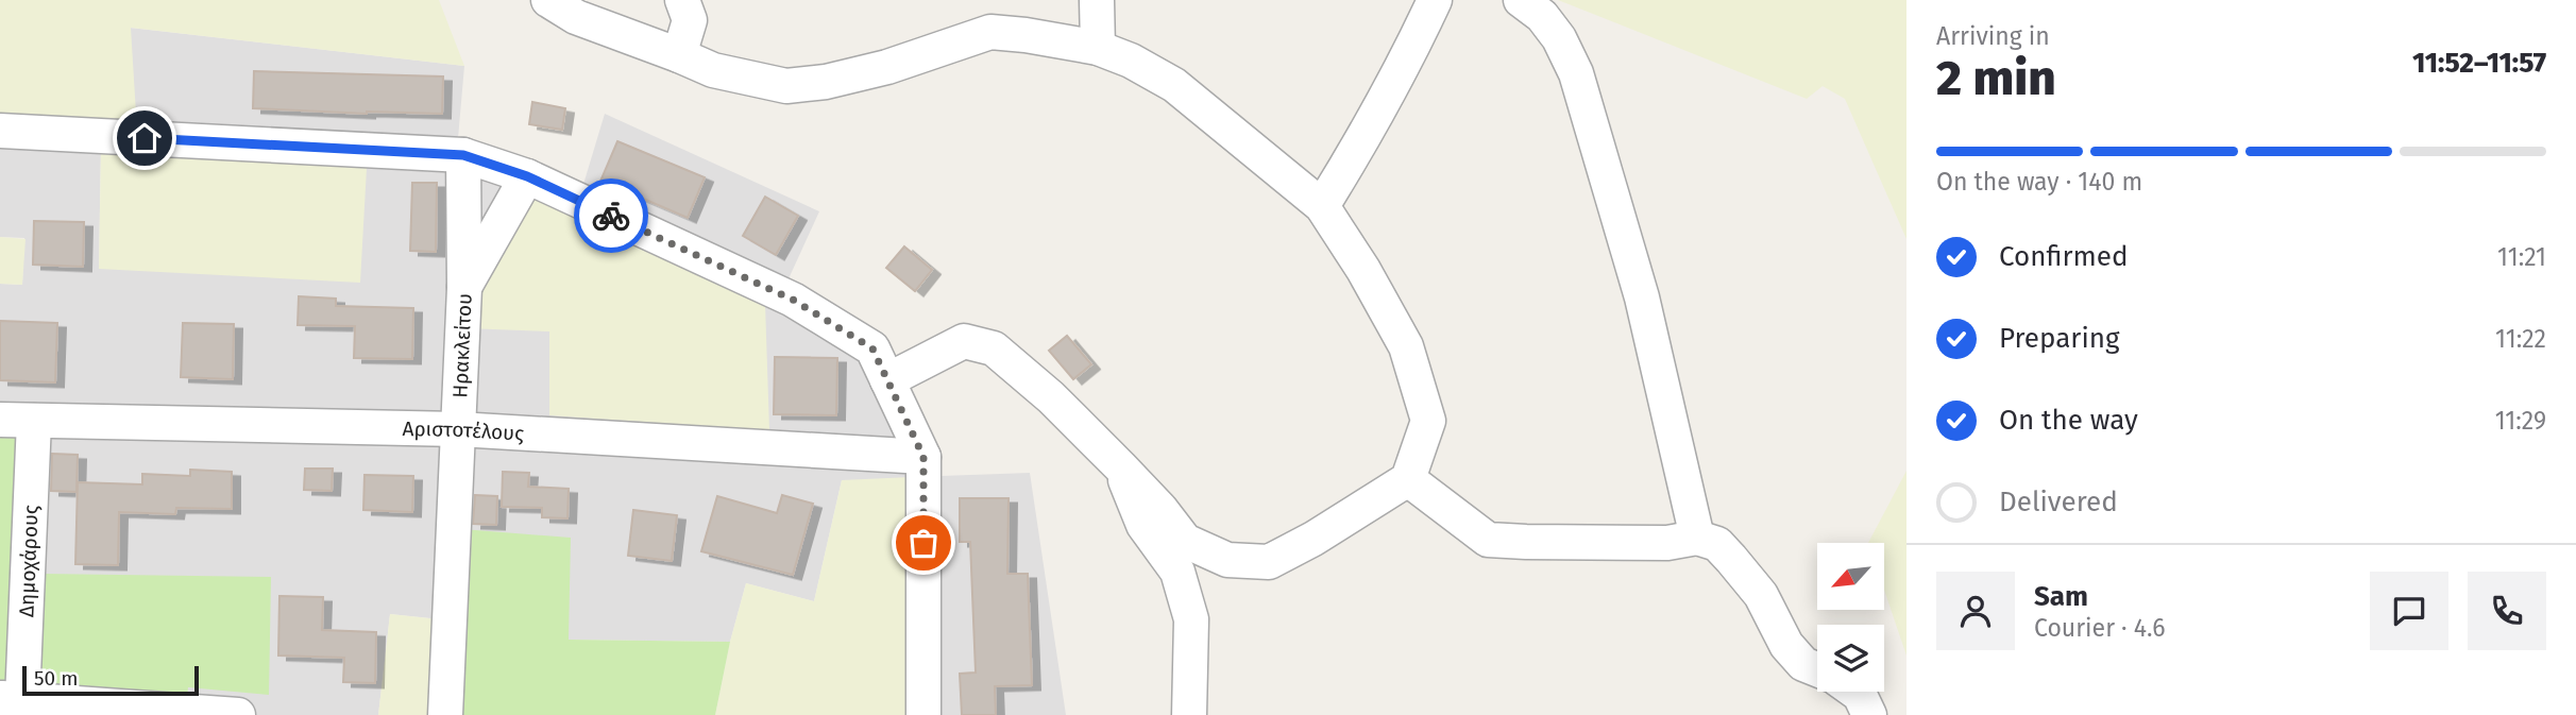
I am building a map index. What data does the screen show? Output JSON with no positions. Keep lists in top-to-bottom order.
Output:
{
  "streets": {
    "street": ["Ηρακλείτου", "Αριστοτέλους", "Δημοχάρους"]
  },
  "crossings": [
    ["Ηρακλείτου", "Αριστοτέλους"],
    ["Αριστοτέλους", "Δημοχάρους"]
  ],
  "scale_bar": "50 m",
  "north": "bottom left",
  "page": {
    "heading": ["2 min", "Arriving in", "11:52–11:57"],
    "panel": ["Sam", "Courier · 4.6"],
    "bar": "On the way · 140 m",
    "list": [
      ["Confirmed", "11:21"],
      ["Preparing", "11:22"],
      ["On the way", "11:29"],
      "Delivered"
    ],
    "scale": "50 m"
  }
}
